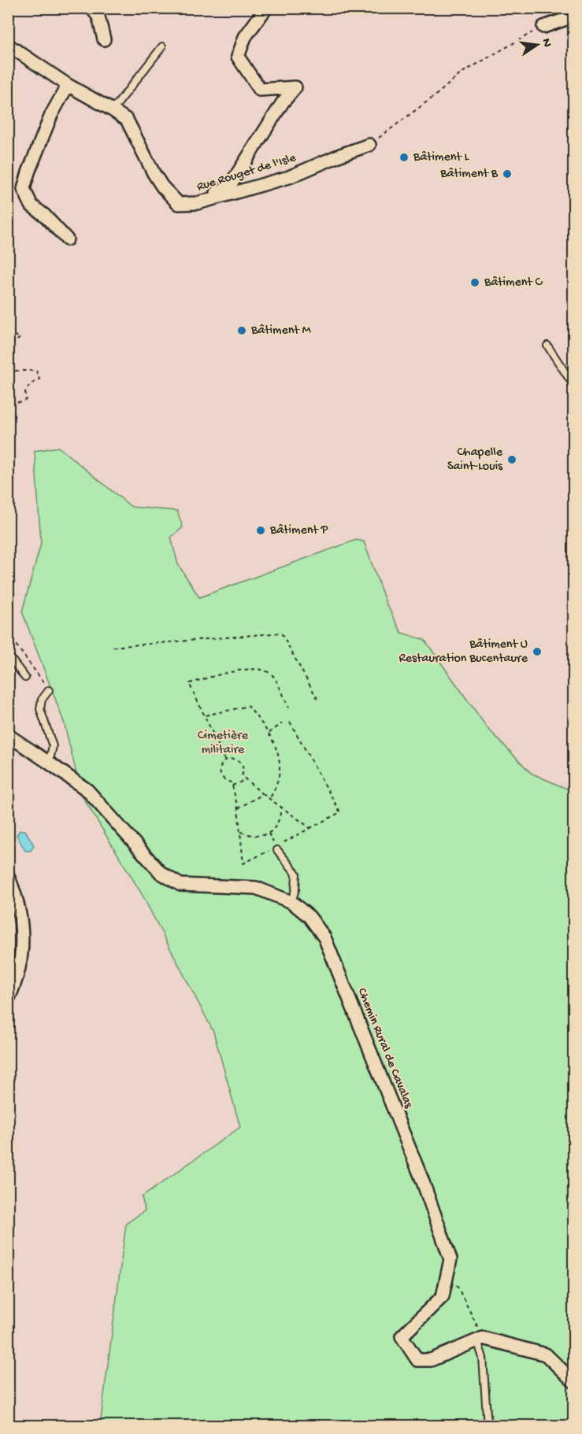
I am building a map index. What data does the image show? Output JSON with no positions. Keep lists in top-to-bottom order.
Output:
{
  "streets": {
    "street": ["Rue Rouget de l'Isle", "Chemin Rural de Cavalas"]
  },
  "parks": ["Cimetière militaire"],
  "places": [
    "Bâtiment L",
    "Bâtiment B",
    "Bâtiment C",
    "Bâtiment M",
    "Chapelle Saint-Louis",
    "Bâtiment P",
    "Bâtiment U Restauration Bucentaure"
  ],
  "north": "right"
}
